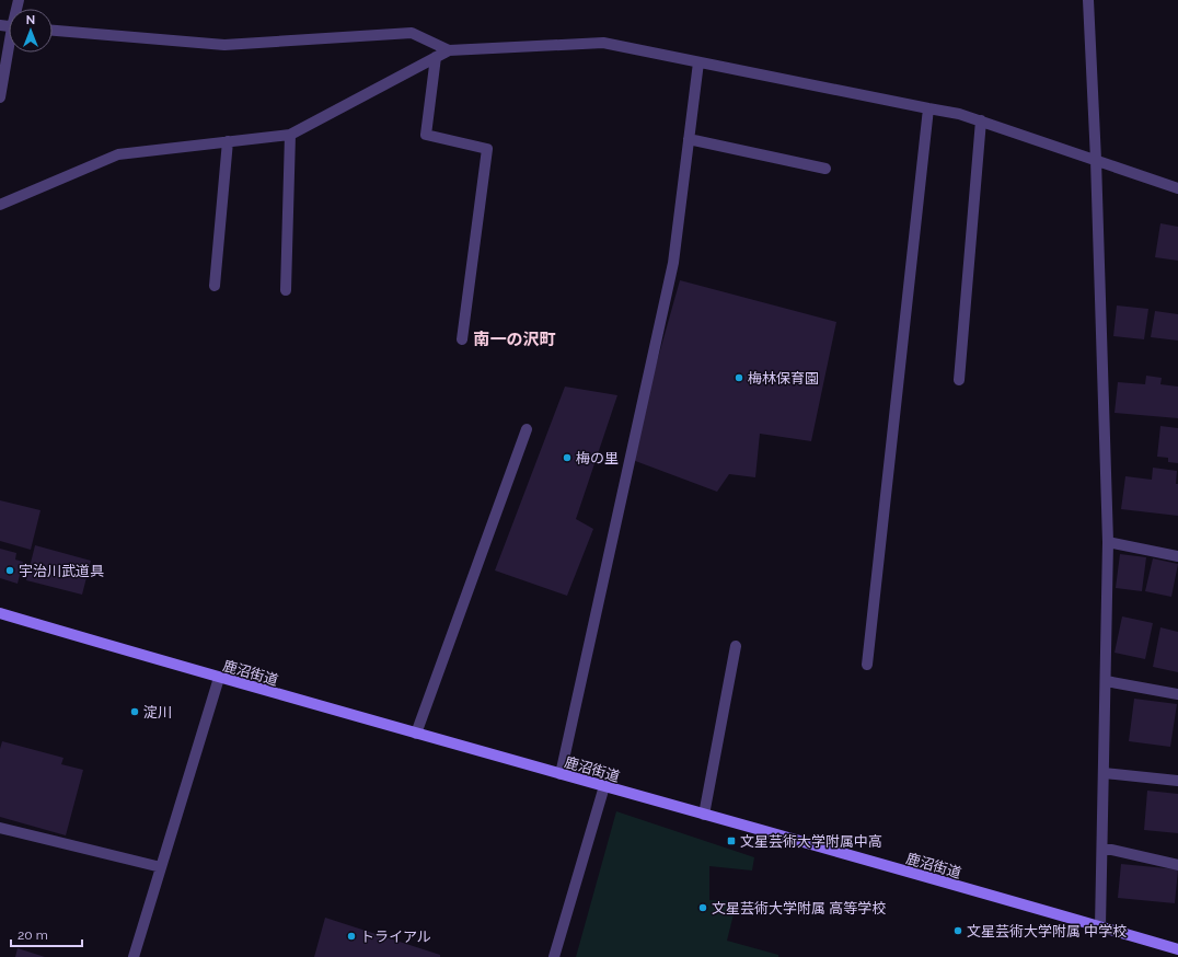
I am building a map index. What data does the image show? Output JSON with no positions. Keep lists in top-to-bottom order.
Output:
{
  "streets": {
    "street": ["鹿沼街道"]
  },
  "districts": ["南一の沢町"],
  "places": {
    "other": [
      "梅林保育園",
      "梅の里",
      "宇治川武道具",
      "淀川",
      "文星芸術大学附属 高等学校",
      "文星芸術大学附属 中学校",
      "トライアル"
    ],
    "transit": ["文星芸術大学附属中高"]
  },
  "scale_bar": "20 m",
  "north": "top"
}
